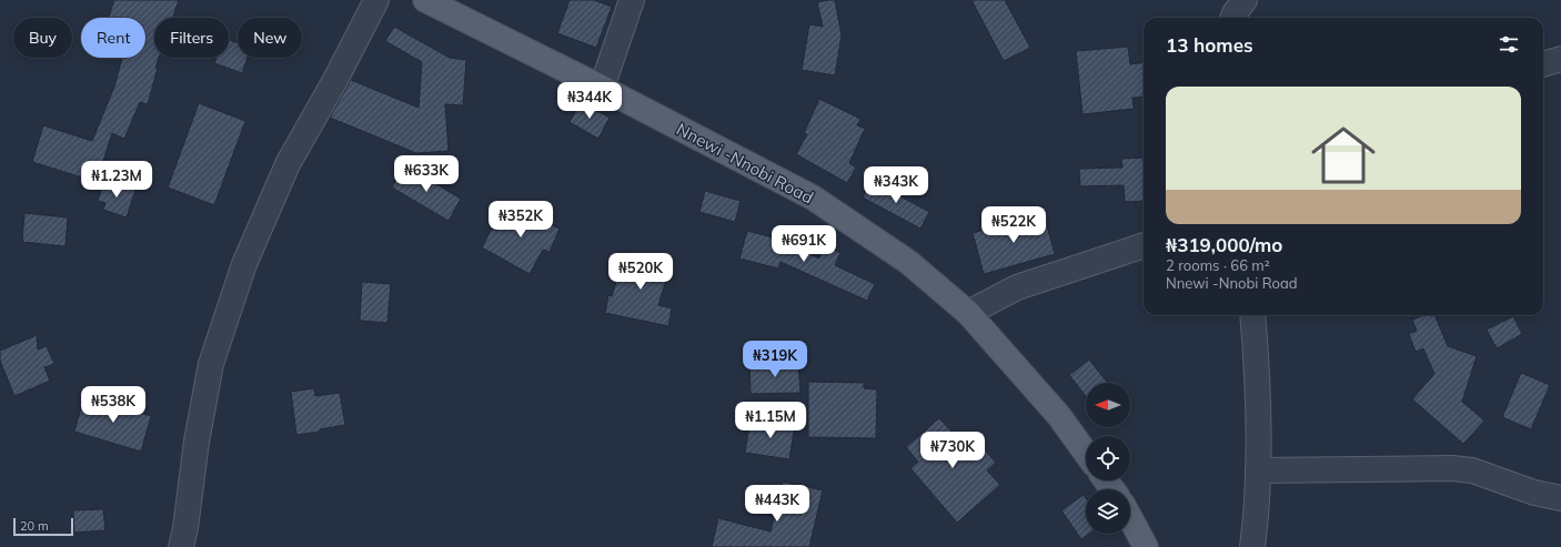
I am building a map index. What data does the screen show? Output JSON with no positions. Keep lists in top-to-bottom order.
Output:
{
  "streets": {
    "main road": ["Nnewi -Nnobi Road"]
  },
  "scale_bar": "20 m",
  "north": "left",
  "page": {
    "chip": [
      "Buy",
      "Rent",
      "Filters",
      "New"
    ],
    "heading": "13 homes",
    "list": [
      {
        "name": "₦319,000/mo",
        "note": "2 rooms · 66 m² · Nnewi -Nnobi Road"
      }
    ],
    "price": [
      "₦344K",
      "₦633K",
      "₦1.23M",
      "₦343K",
      "₦352K",
      "₦522K",
      "₦691K",
      "₦520K",
      "₦319K",
      "₦538K",
      "₦1.15M",
      "₦730K",
      "₦443K"
    ],
    "scale": "20 m"
  }
}
